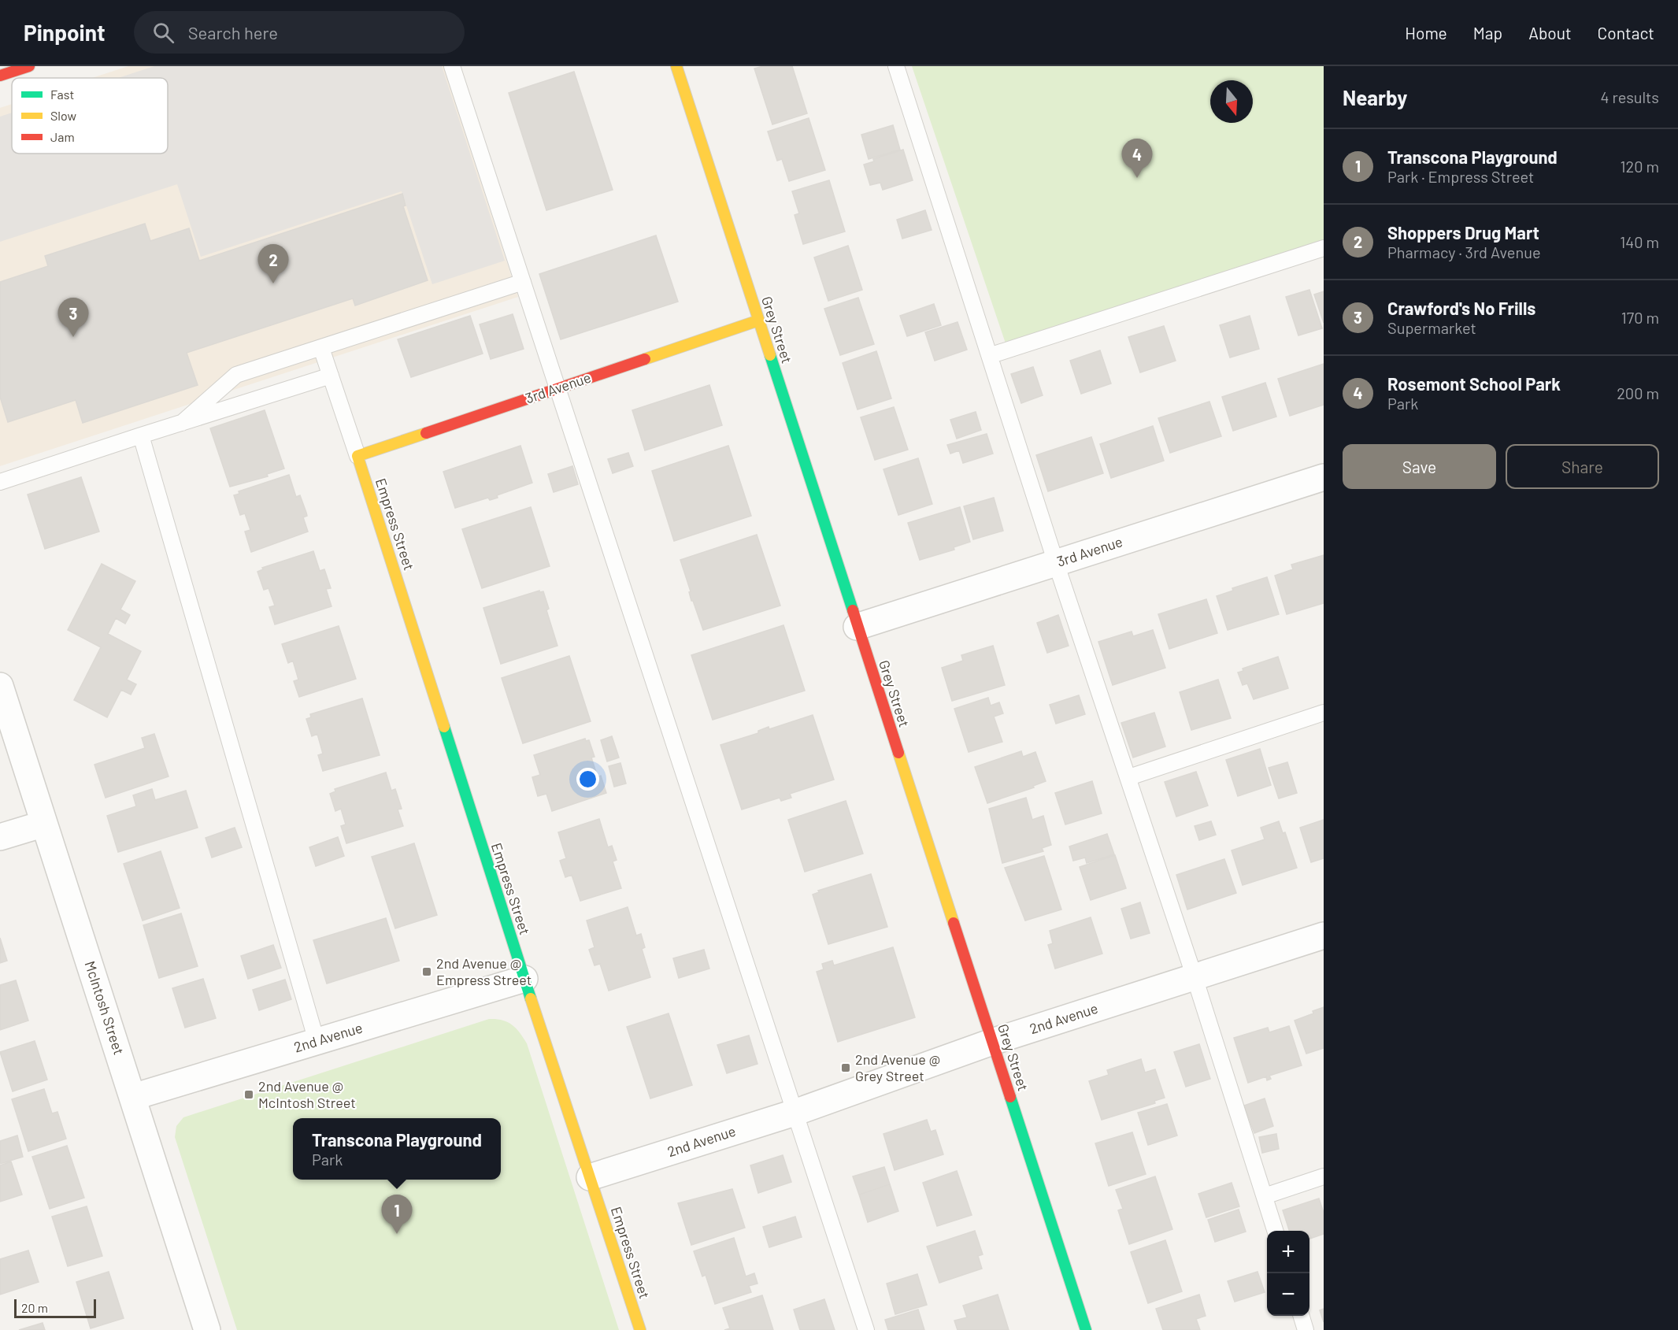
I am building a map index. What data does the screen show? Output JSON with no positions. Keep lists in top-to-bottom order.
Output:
{
  "streets": {
    "street": [
      "Grey Street",
      "3rd Avenue",
      "Empress Street",
      "McIntosh Street",
      "2nd Avenue"
    ]
  },
  "crossings": [
    ["Grey Street", "3rd Avenue"],
    ["Grey Street", "2nd Avenue"],
    ["3rd Avenue", "Empress Street"],
    ["Empress Street", "2nd Avenue"],
    ["McIntosh Street", "2nd Avenue"]
  ],
  "places": {
    "transit": ["2nd Avenue @ Empress Street", "2nd Avenue @ Grey Street", "2nd Avenue @ McIntosh Street"]
  },
  "legend": ["Fast", "Slow", "Jam"],
  "scale_bar": "20 m",
  "north": "bottom",
  "page": {
    "header": "Pinpoint",
    "search": "Search here",
    "nav": [
      "Home",
      "Map",
      "About",
      "Contact"
    ],
    "heading": ["Nearby", "4 results"],
    "list": [
      {
        "mark": "1",
        "name": "Transcona Playground",
        "note": "Park · Empress Street",
        "value": "120 m"
      },
      {
        "mark": "2",
        "name": "Shoppers Drug Mart",
        "note": "Pharmacy · 3rd Avenue",
        "value": "140 m"
      },
      {
        "mark": "3",
        "name": "Crawford's No Frills",
        "note": "Supermarket",
        "value": "170 m"
      },
      {
        "mark": "4",
        "name": "Rosemont School Park",
        "note": "Park",
        "value": "200 m"
      }
    ],
    "pins": [
      "4",
      "2",
      "3",
      "1"
    ],
    "buttons": ["Save", "Share"],
    "popup": ["Transcona Playground", "Park"],
    "map_buttons": ["+", "−"],
    "scale": "20 m"
  }
}
